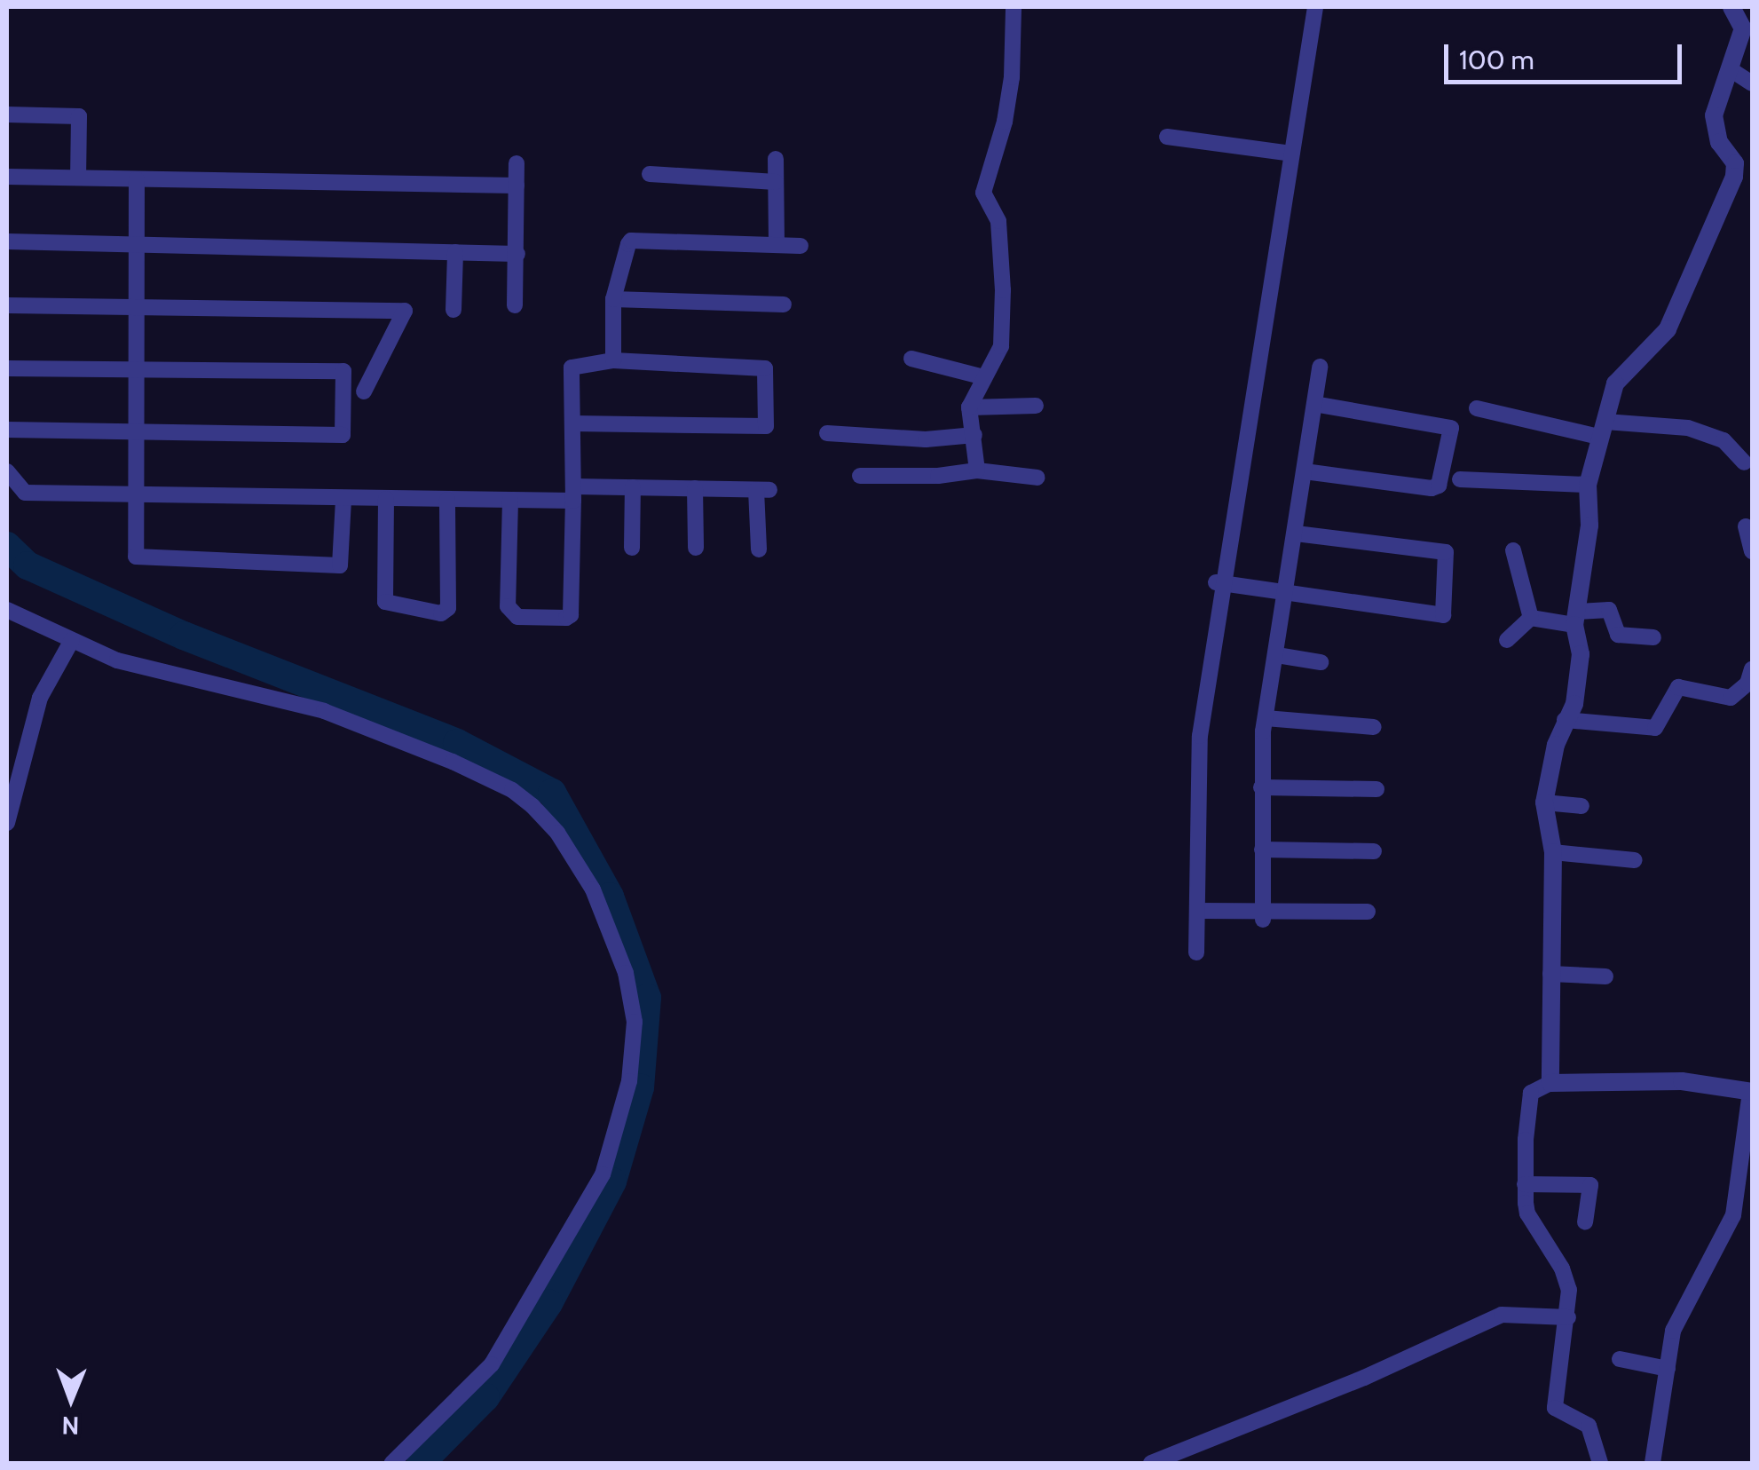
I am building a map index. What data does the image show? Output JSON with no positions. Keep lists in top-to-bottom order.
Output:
{
  "scale_bar": "100 m",
  "north": "bottom"
}
